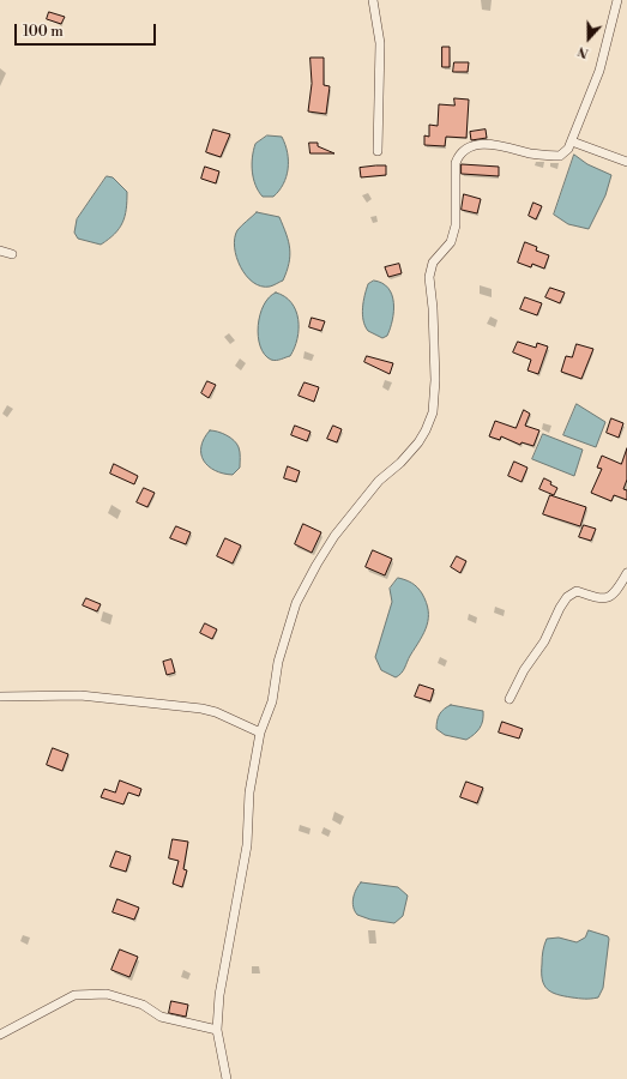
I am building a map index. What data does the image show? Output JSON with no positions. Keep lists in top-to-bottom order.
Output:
{
  "scale_bar": "100 m",
  "north": "bottom"
}
